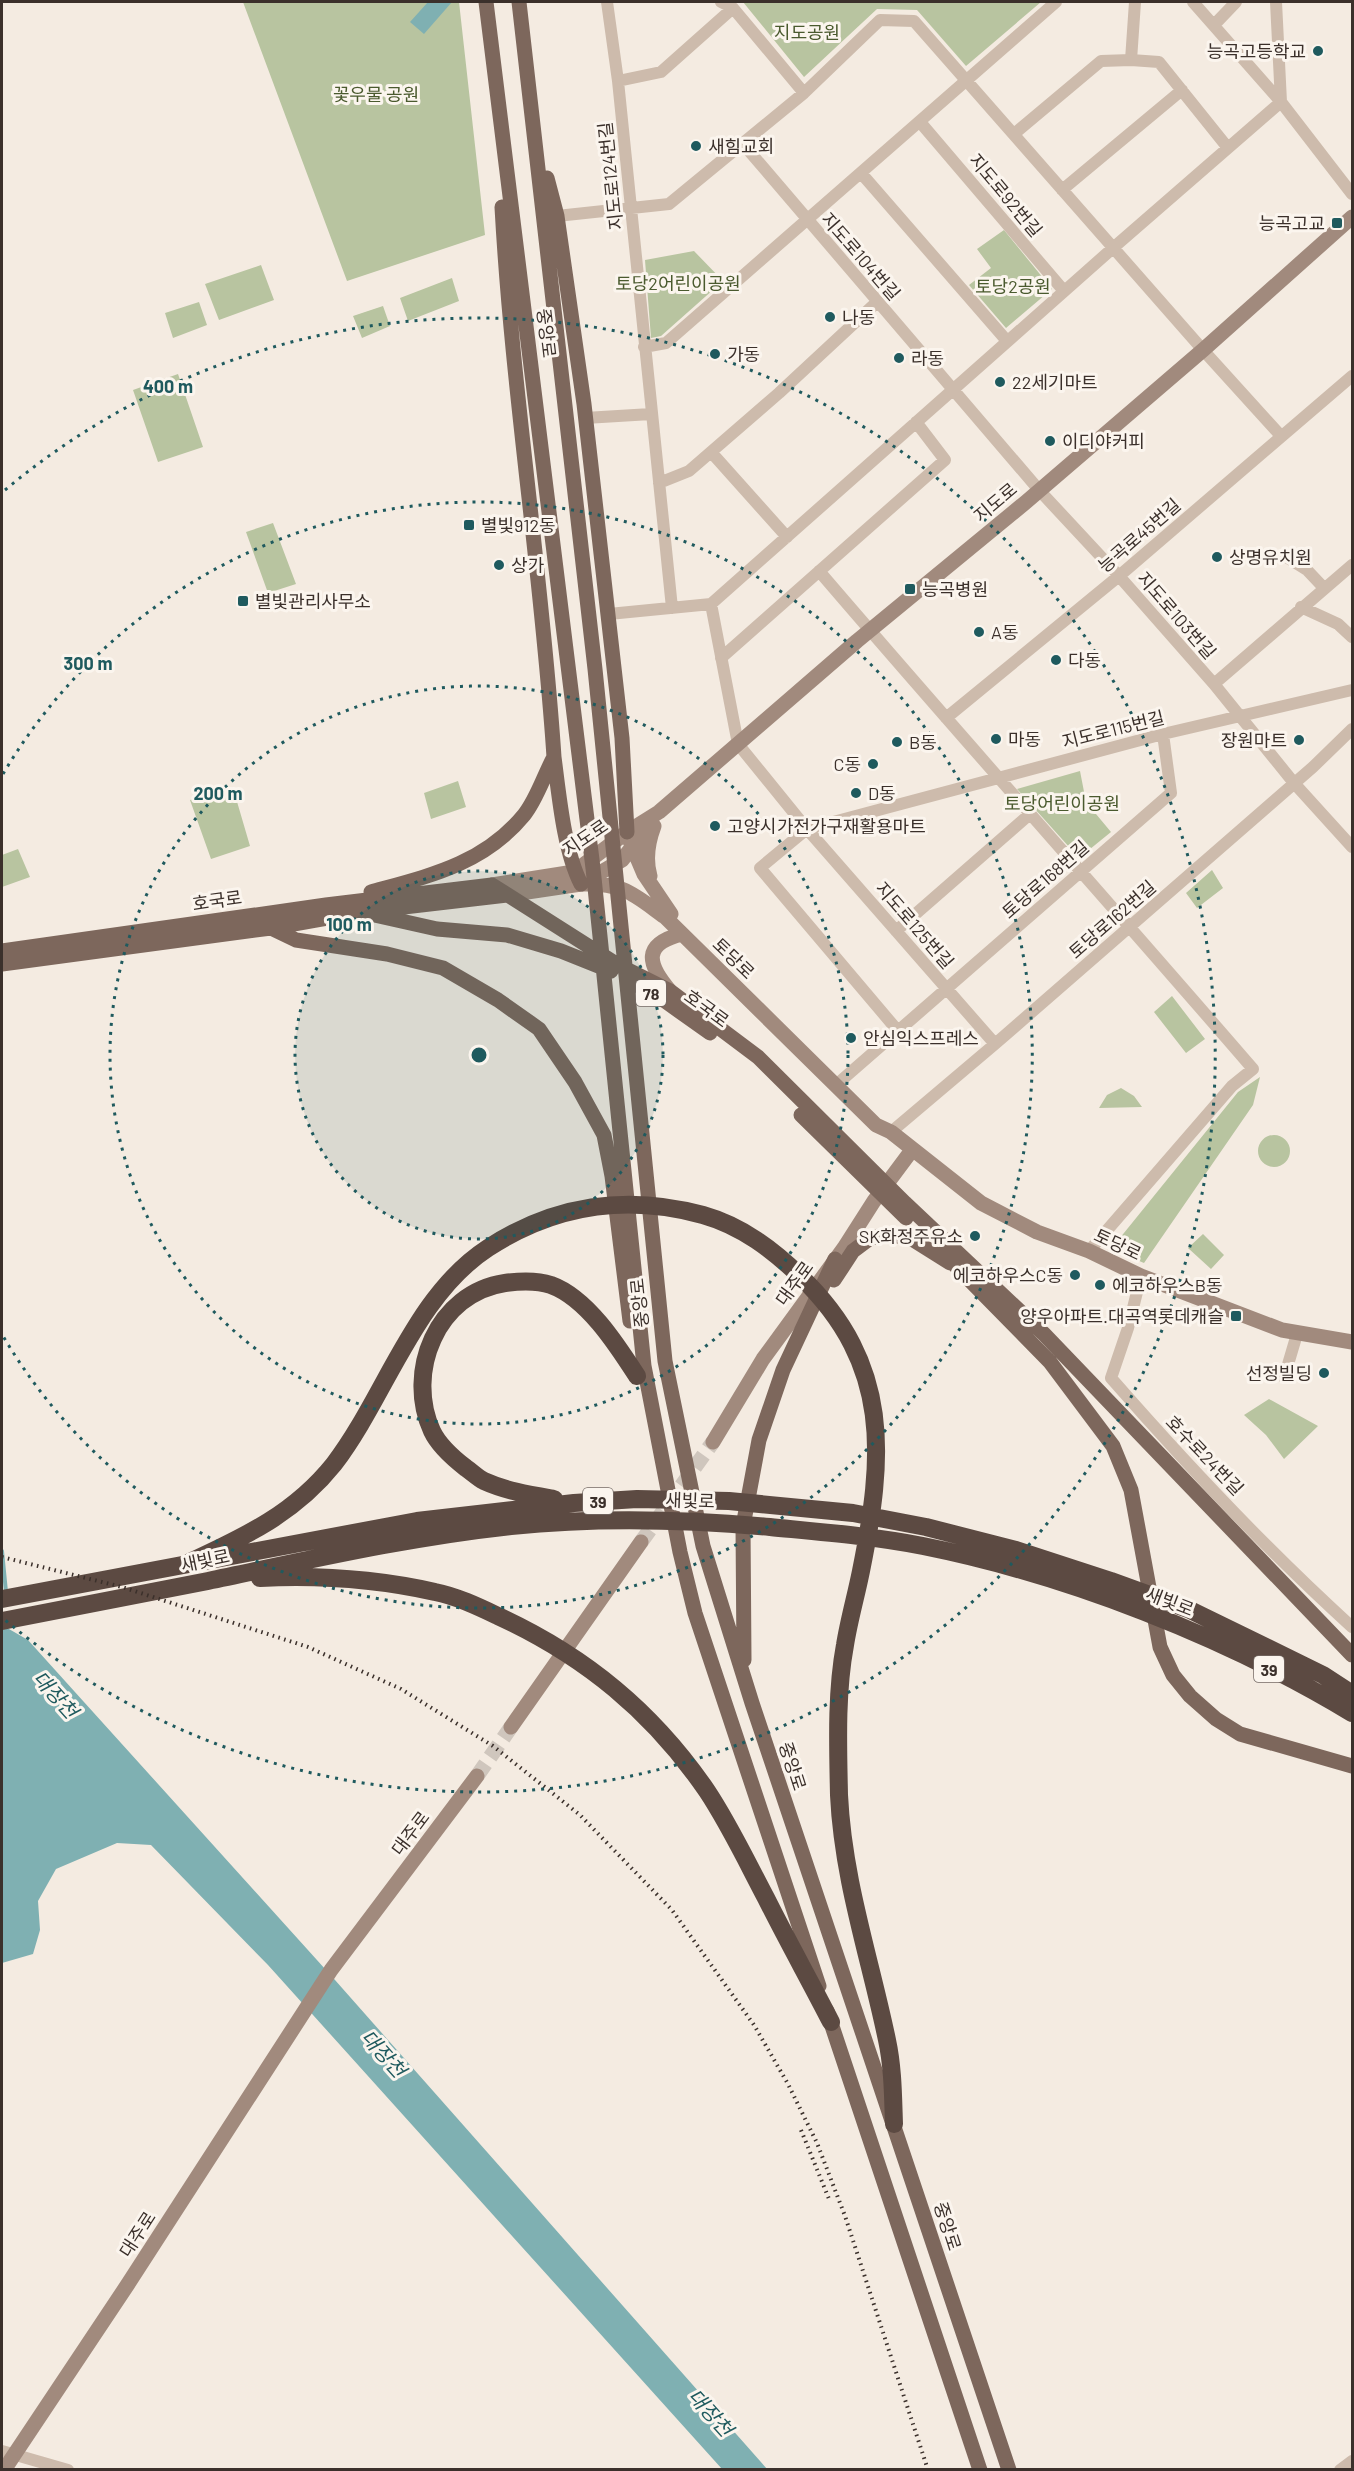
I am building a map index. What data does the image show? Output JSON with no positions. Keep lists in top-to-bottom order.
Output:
{
  "streets": {
    "highway": ["새빛로", "39"],
    "main road": [
      "중앙로",
      "지도로",
      "호국로",
      "토당로",
      "78",
      "대주로"
    ],
    "street": [
      "지도로124번길",
      "지도로92번길",
      "지도로104번길",
      "능곡로45번길",
      "지도로103번길",
      "지도로115번길",
      "토당로168번길",
      "토당로162번길",
      "지도로125번길",
      "호수로24번길"
    ]
  },
  "crossings": [
    ["지도로104번길", "지도로"],
    ["지도로104번길", "지도로103번길"],
    ["지도로", "지도로103번길"],
    ["지도로", "호국로"],
    ["지도로", "지도로125번길"],
    ["지도로", "토당로"],
    ["능곡로45번길", "지도로103번길"],
    ["지도로103번길", "지도로115번길"],
    ["지도로103번길", "토당로162번길"],
    ["지도로115번길", "토당로168번길"],
    ["토당로168번길", "지도로125번길"],
    ["토당로168번길", "토당로"],
    ["호국로", "대주로"],
    ["토당로162번길", "지도로125번길"],
    ["토당로162번길", "토당로"],
    ["토당로", "대주로"],
    ["토당로", "호수로24번길"]
  ],
  "water": ["대장천"],
  "parks": [
    "지도공원",
    "꽃우물 공원",
    "토당2어린이공원",
    "토당2공원",
    "토당어린이공원"
  ],
  "places": {
    "other": [
      "능곡고등학교",
      "새힘교회",
      "나동",
      "가동",
      "라동",
      "22세기마트",
      "이디야커피",
      "상명유치원",
      "상가",
      "A동",
      "다동",
      "마동",
      "장원마트",
      "B동",
      "C동",
      "D동",
      "고양시가전가구재활용마트",
      "안심익스프레스",
      "SK화정주유소",
      "에코하우스C동",
      "에코하우스B동",
      "선정빌딩"
    ],
    "transit": [
      "능곡고교",
      "별빛912동",
      "능곡병원",
      "별빛관리사무소",
      "양우아파트.대곡역롯데캐슬"
    ]
  },
  "rings": [
    "400 m",
    "300 m",
    "200 m",
    "100 m"
  ]
}
